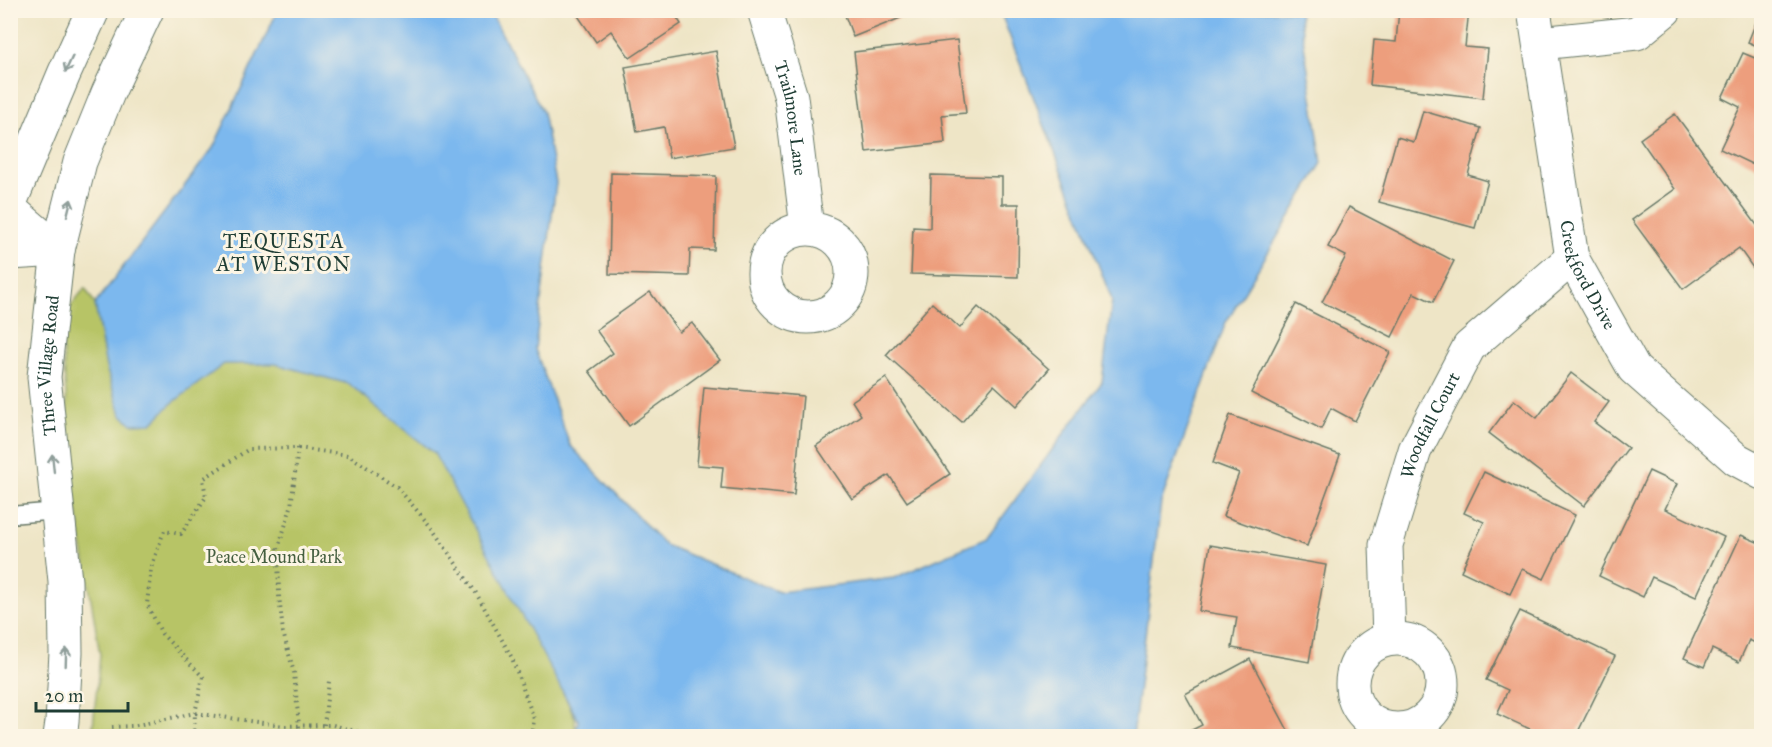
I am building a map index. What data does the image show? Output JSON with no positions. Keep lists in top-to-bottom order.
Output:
{
  "streets": {
    "street": [
      "Trailmore Lane",
      "Creekford Drive",
      "Three Village Road",
      "Woodfall Court"
    ]
  },
  "crossings": [
    ["Creekford Drive", "Woodfall Court"]
  ],
  "one_way": ["Three Village Road"],
  "districts": ["TEQUESTA AT WESTON"],
  "parks": ["Peace Mound Park"],
  "scale_bar": "20 m"
}
